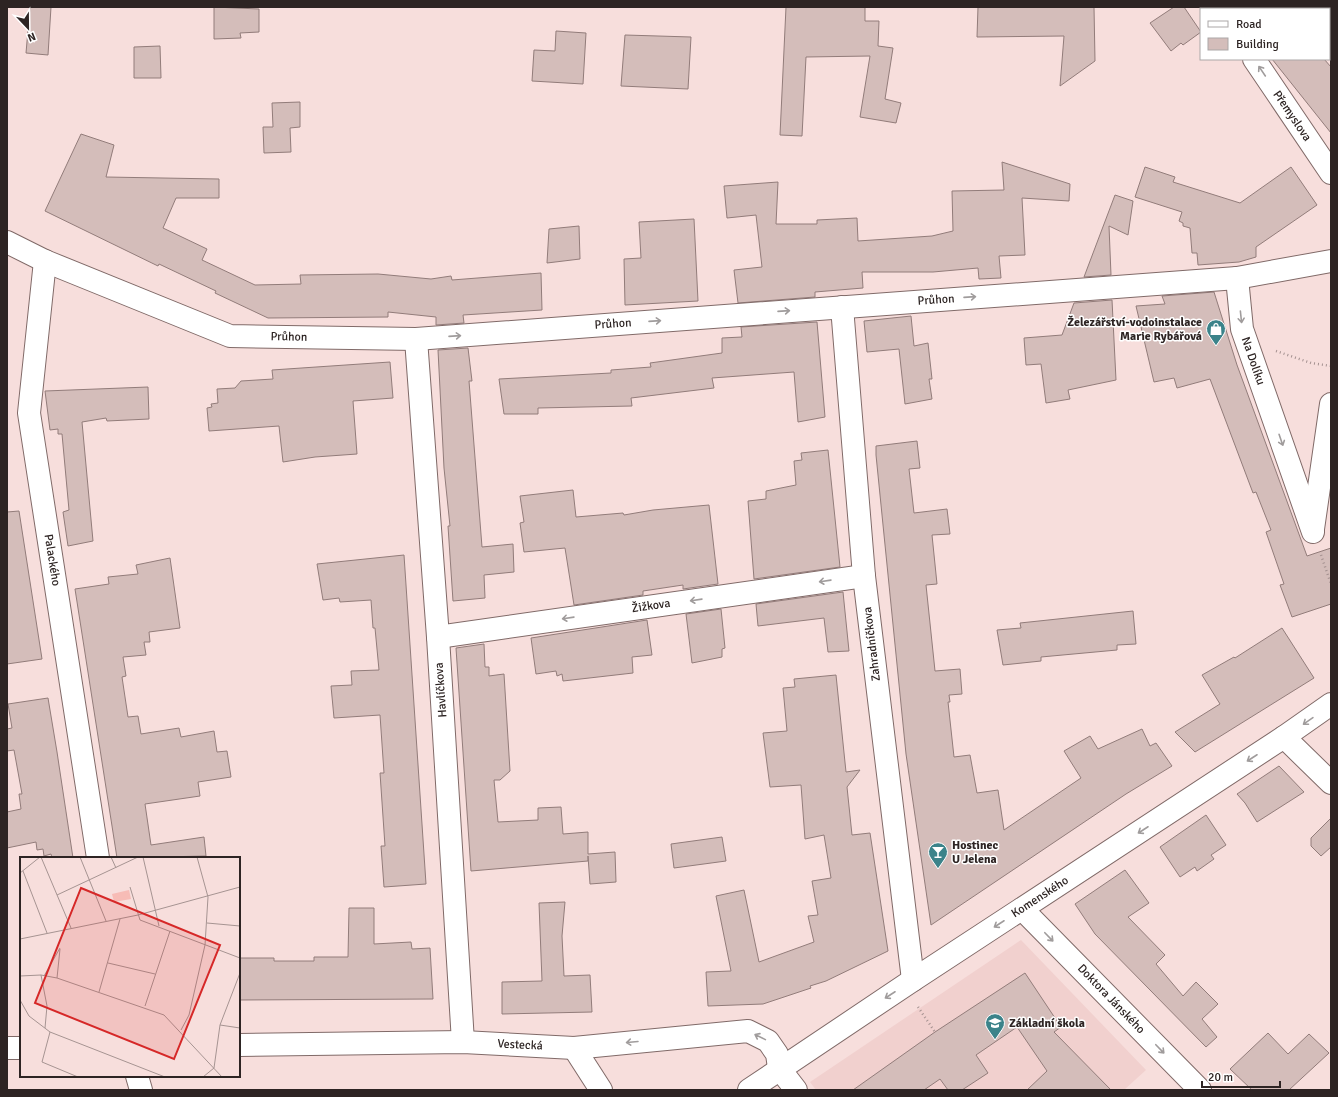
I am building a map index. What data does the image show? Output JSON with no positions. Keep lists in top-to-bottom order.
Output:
{
  "streets": {
    "street": [
      "Přemyslova",
      "Průhon",
      "Na Dolíku",
      "Palackého",
      "Žižkova",
      "Zahradníčkova",
      "Havlíčkova",
      "Komenského",
      "Doktora Jánského",
      "Vestecká"
    ]
  },
  "crossings": [
    ["Průhon", "Na Dolíku"],
    ["Průhon", "Palackého"],
    ["Průhon", "Zahradníčkova"],
    ["Průhon", "Havlíčkova"],
    ["Žižkova", "Zahradníčkova"],
    ["Žižkova", "Havlíčkova"],
    ["Zahradníčkova", "Komenského"],
    ["Havlíčkova", "Vestecká"],
    ["Komenského", "Doktora Jánského"],
    ["Komenského", "Vestecká"]
  ],
  "one_way": [
    "Přemyslova",
    "Průhon",
    "Žižkova",
    "Komenského",
    "Doktora Jánského",
    "Vestecká"
  ],
  "places": {
    "shop": ["Železářství-vodoinstalace Marie Rybářová"],
    "bar": ["Hostinec U Jelena"],
    "school or university": ["Základní škola"]
  },
  "legend": ["Road", "Building"],
  "scale_bar": "20 m",
  "north": "bottom"
}
